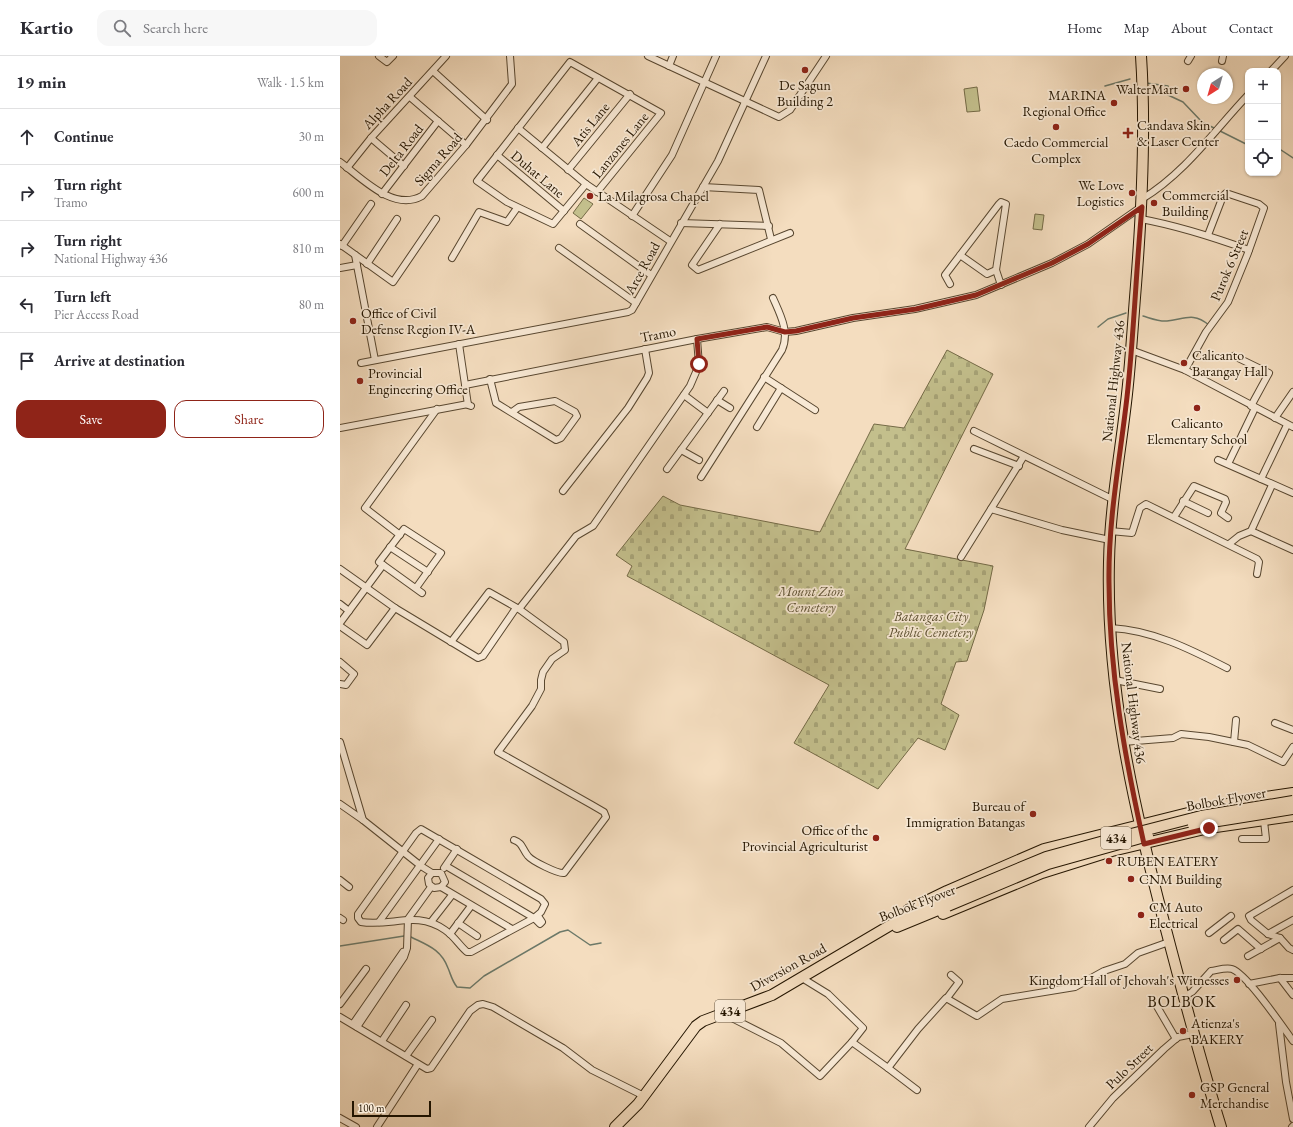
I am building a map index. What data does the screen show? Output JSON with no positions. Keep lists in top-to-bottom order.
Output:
{
  "streets": {
    "main road": [
      "National Highway 436",
      "Bolbok Flyover",
      "434",
      "Diversion Road"
    ],
    "street": [
      "Alpha Road",
      "Atis Lane",
      "Lanzones Lane",
      "Delta Road",
      "Sigma Road",
      "Duhat Lane",
      "Purok 6 Street",
      "Arce Road",
      "Tramo",
      "Pulo Street"
    ]
  },
  "crossings": [
    ["Alpha Road", "Sigma Road"],
    ["Atis Lane", "Lanzones Lane"],
    ["Delta Road", "Sigma Road"],
    ["Tramo", "National Highway 436"],
    ["National Highway 436", "434"],
    ["National Highway 436", "Diversion Road"],
    ["National Highway 436", "Pulo Street"],
    ["Bolbok Flyover", "Diversion Road"],
    ["434", "Diversion Road"]
  ],
  "districts": ["BOLBOK"],
  "parks": ["Mount Zion Cemetery", "Batangas City Public Cemetery"],
  "places": {
    "other": [
      "De Sagun Building 2",
      "WalterMart",
      "MARINA Regional Office",
      "Caedo Commercial Complex",
      "We Love Logistics",
      "La Milagrosa Chapel",
      "Commercial Building",
      "Office of Civil Defense Region IV-A",
      "Calicanto Barangay Hall",
      "Provincial Engineering Office",
      "Calicanto Elementary School",
      "Bureau of Immigration Batangas",
      "Office of the Provincial Agriculturist",
      "RUBEN EATERY",
      "CNM Building",
      "CM Auto Electrical",
      "Kingdom Hall of Jehovah's Witnesses",
      "Atienza's BAKERY",
      "GSP General Merchandise"
    ],
    "health": ["Candava Skin & Laser Center"]
  },
  "scale_bar": "100 m",
  "north": "bottom left",
  "page": {
    "header": "Kartio",
    "search": "Search here",
    "nav": [
      "Home",
      "Map",
      "About",
      "Contact"
    ],
    "heading": ["19 min", "Walk · 1.5 km"],
    "map_buttons": ["+", "−"],
    "list": [
      ["Continue", "30 m"],
      ["Turn right", "Tramo", "600 m"],
      ["Turn right", "National Highway 436", "810 m"],
      ["Turn left", "Pier Access Road", "80 m"],
      "Arrive at destination"
    ],
    "buttons": ["Save", "Share"],
    "scale": "100 m"
  }
}
